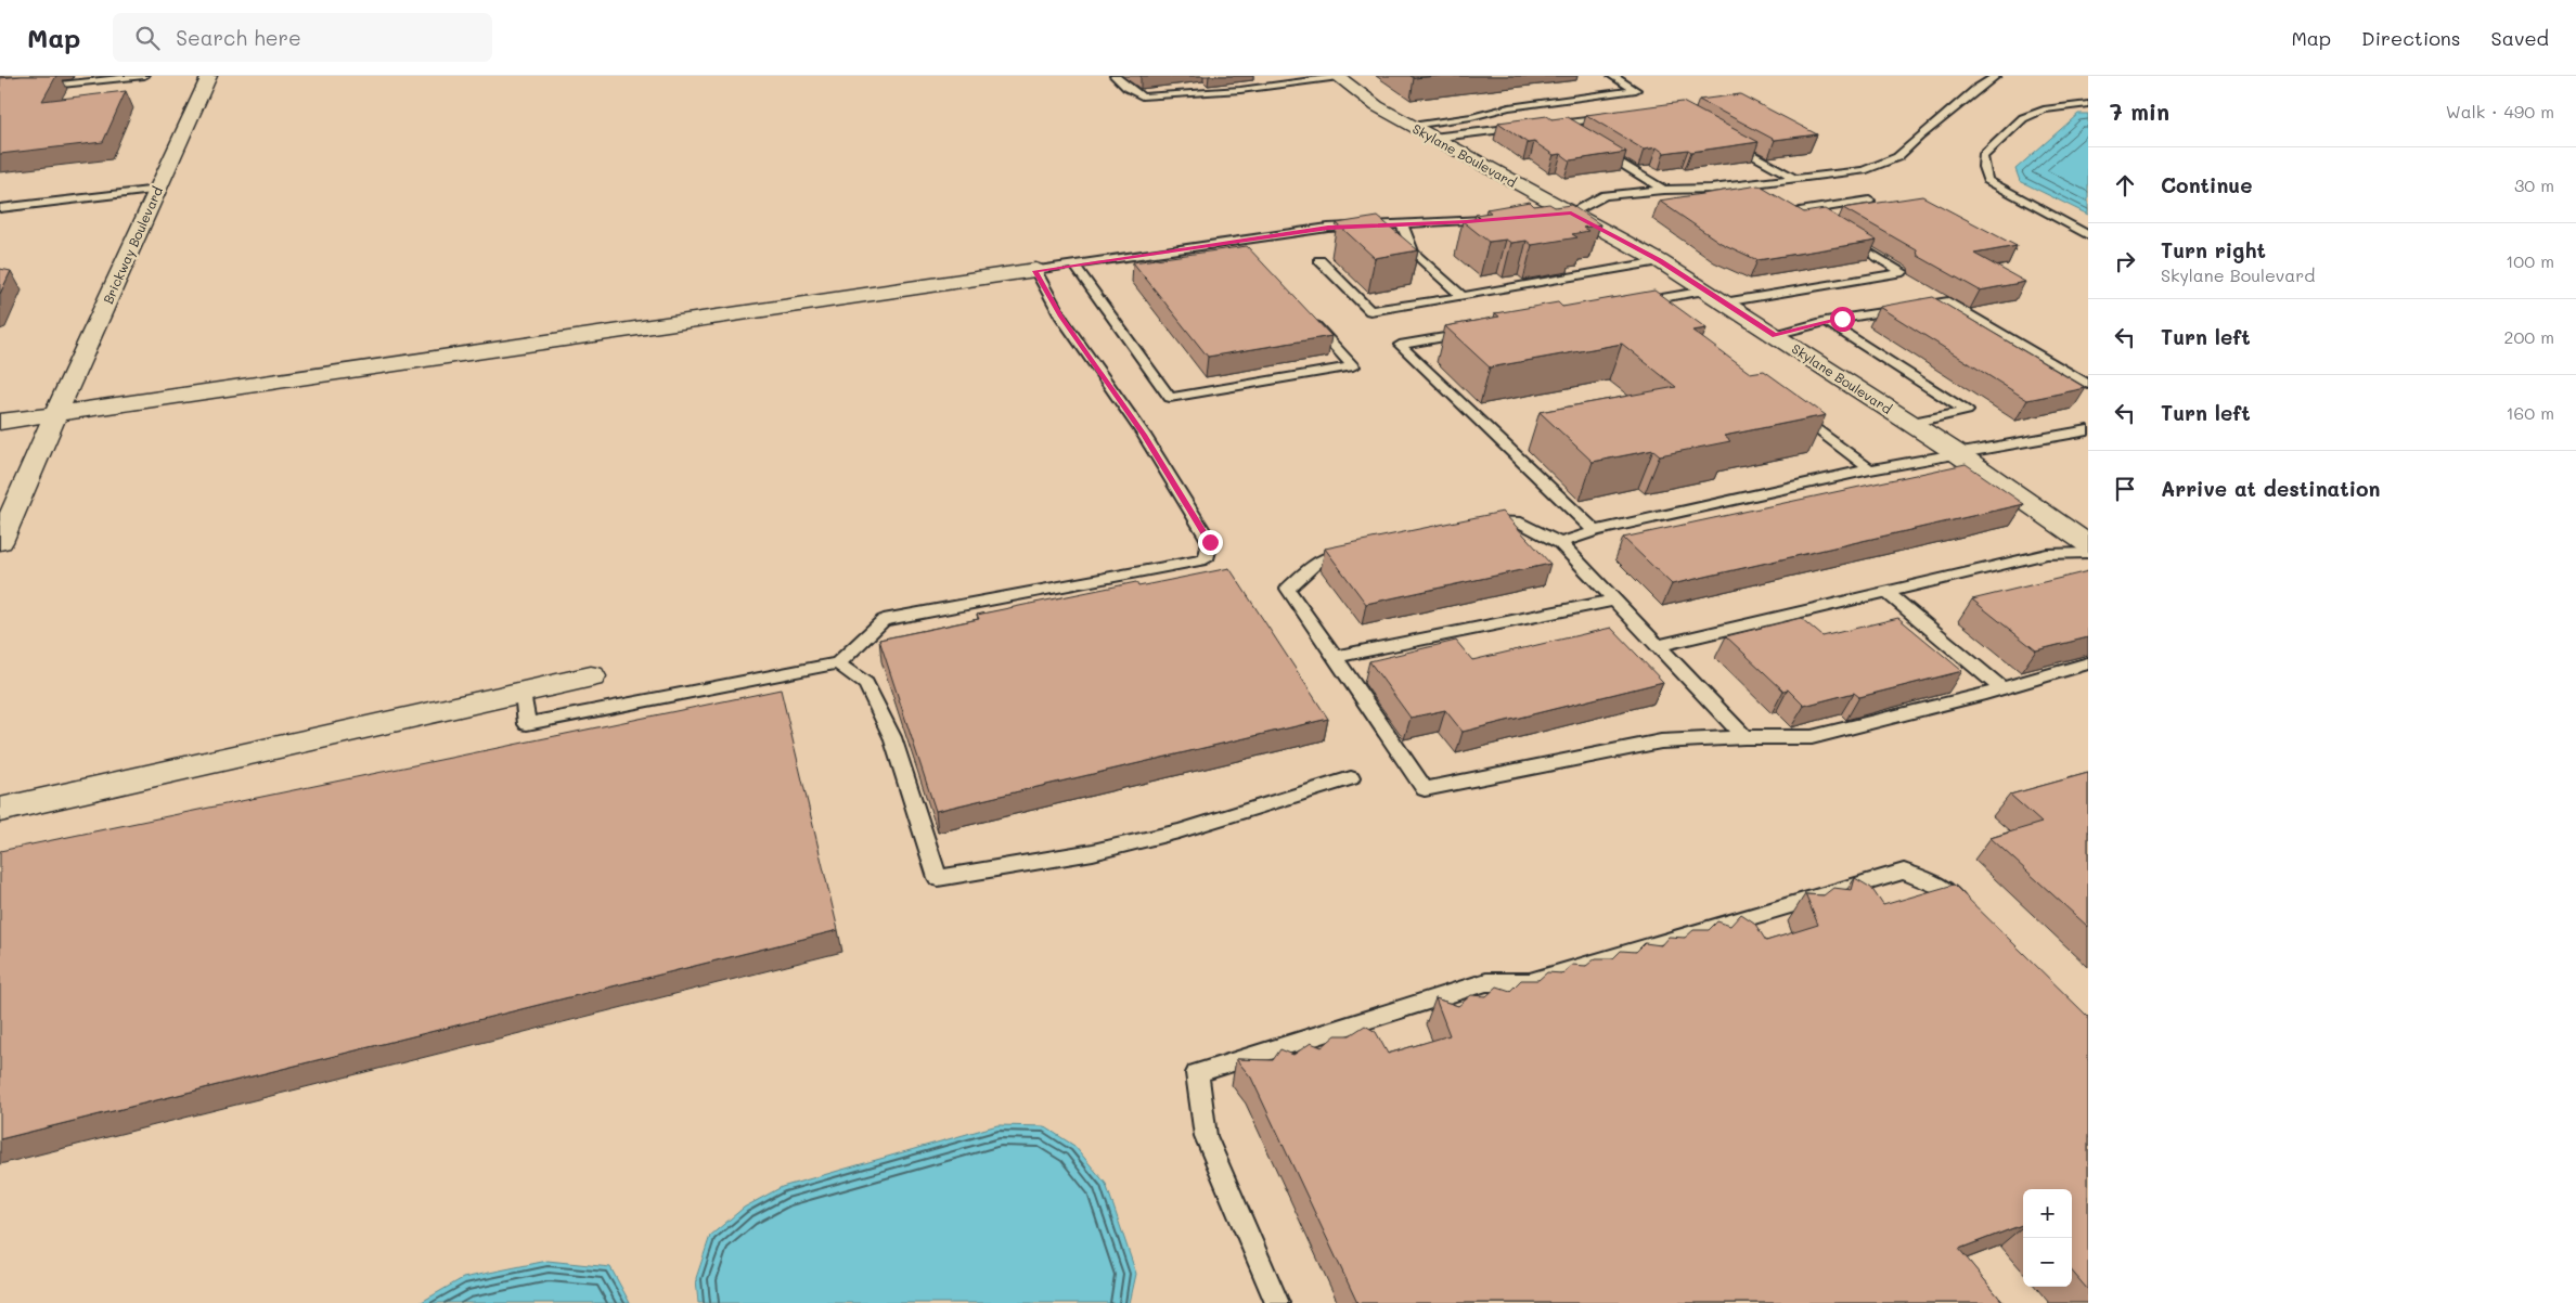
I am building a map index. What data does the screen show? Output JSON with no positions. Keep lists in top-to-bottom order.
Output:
{
  "streets": {
    "street": ["Skylane Boulevard", "Brickway Boulevard"]
  },
  "page": {
    "header": "Map",
    "search": "Search here",
    "nav": ["Map", "Directions", "Saved"],
    "heading": ["7 min", "Walk · 490 m"],
    "list": [
      ["Continue", "30 m"],
      ["Turn right", "Skylane Boulevard", "100 m"],
      ["Turn left", "200 m"],
      ["Turn left", "160 m"],
      "Arrive at destination"
    ],
    "map_buttons": ["+", "−"]
  }
}
